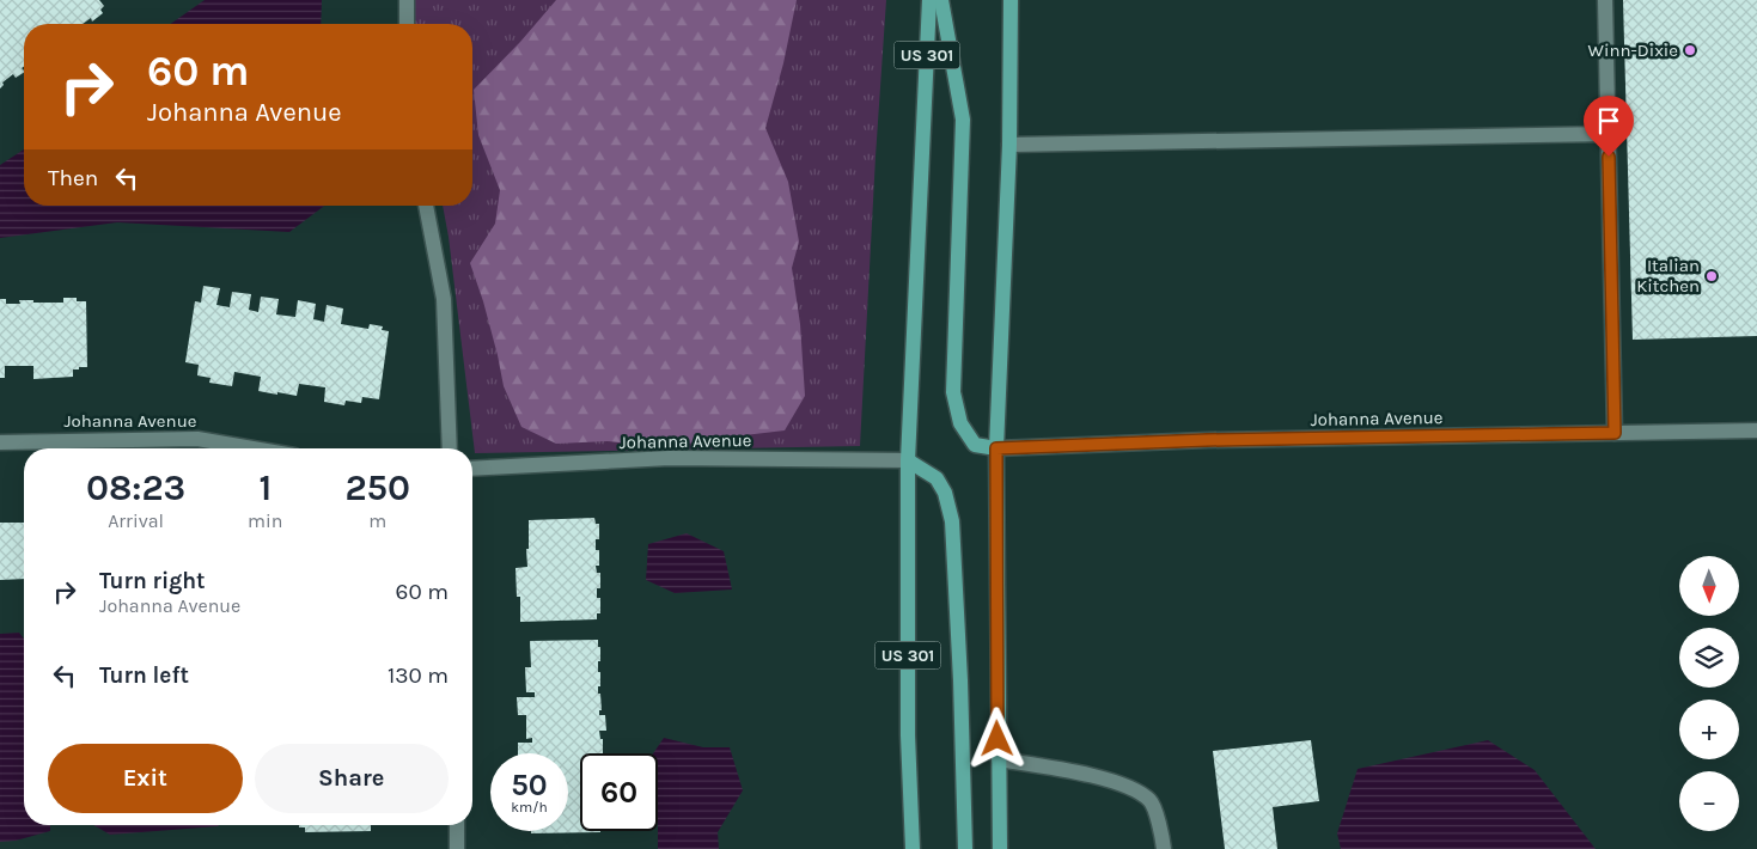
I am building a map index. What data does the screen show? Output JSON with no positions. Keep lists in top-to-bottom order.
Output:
{
  "streets": {
    "main road": ["US 301"],
    "street": ["Johanna Avenue"]
  },
  "crossings": [
    ["US 301", "Johanna Avenue"]
  ],
  "places": ["Winn-Dixie", "Italian Kitchen"],
  "north": "bottom",
  "page": {
    "turn": ["60 m", "Johanna Avenue"],
    "then": "Then",
    "eta": [
      "08:23",
      "Arrival",
      "1",
      "min",
      "250",
      "m"
    ],
    "list": [
      {
        "name": "Turn right",
        "note": "Johanna Avenue",
        "value": "60 m"
      },
      {
        "name": "Turn left",
        "value": "130 m"
      }
    ],
    "map_buttons": ["+", "−"],
    "buttons": ["Exit", "Share"],
    "speed": "50 km/h",
    "limit": "60"
  }
}
